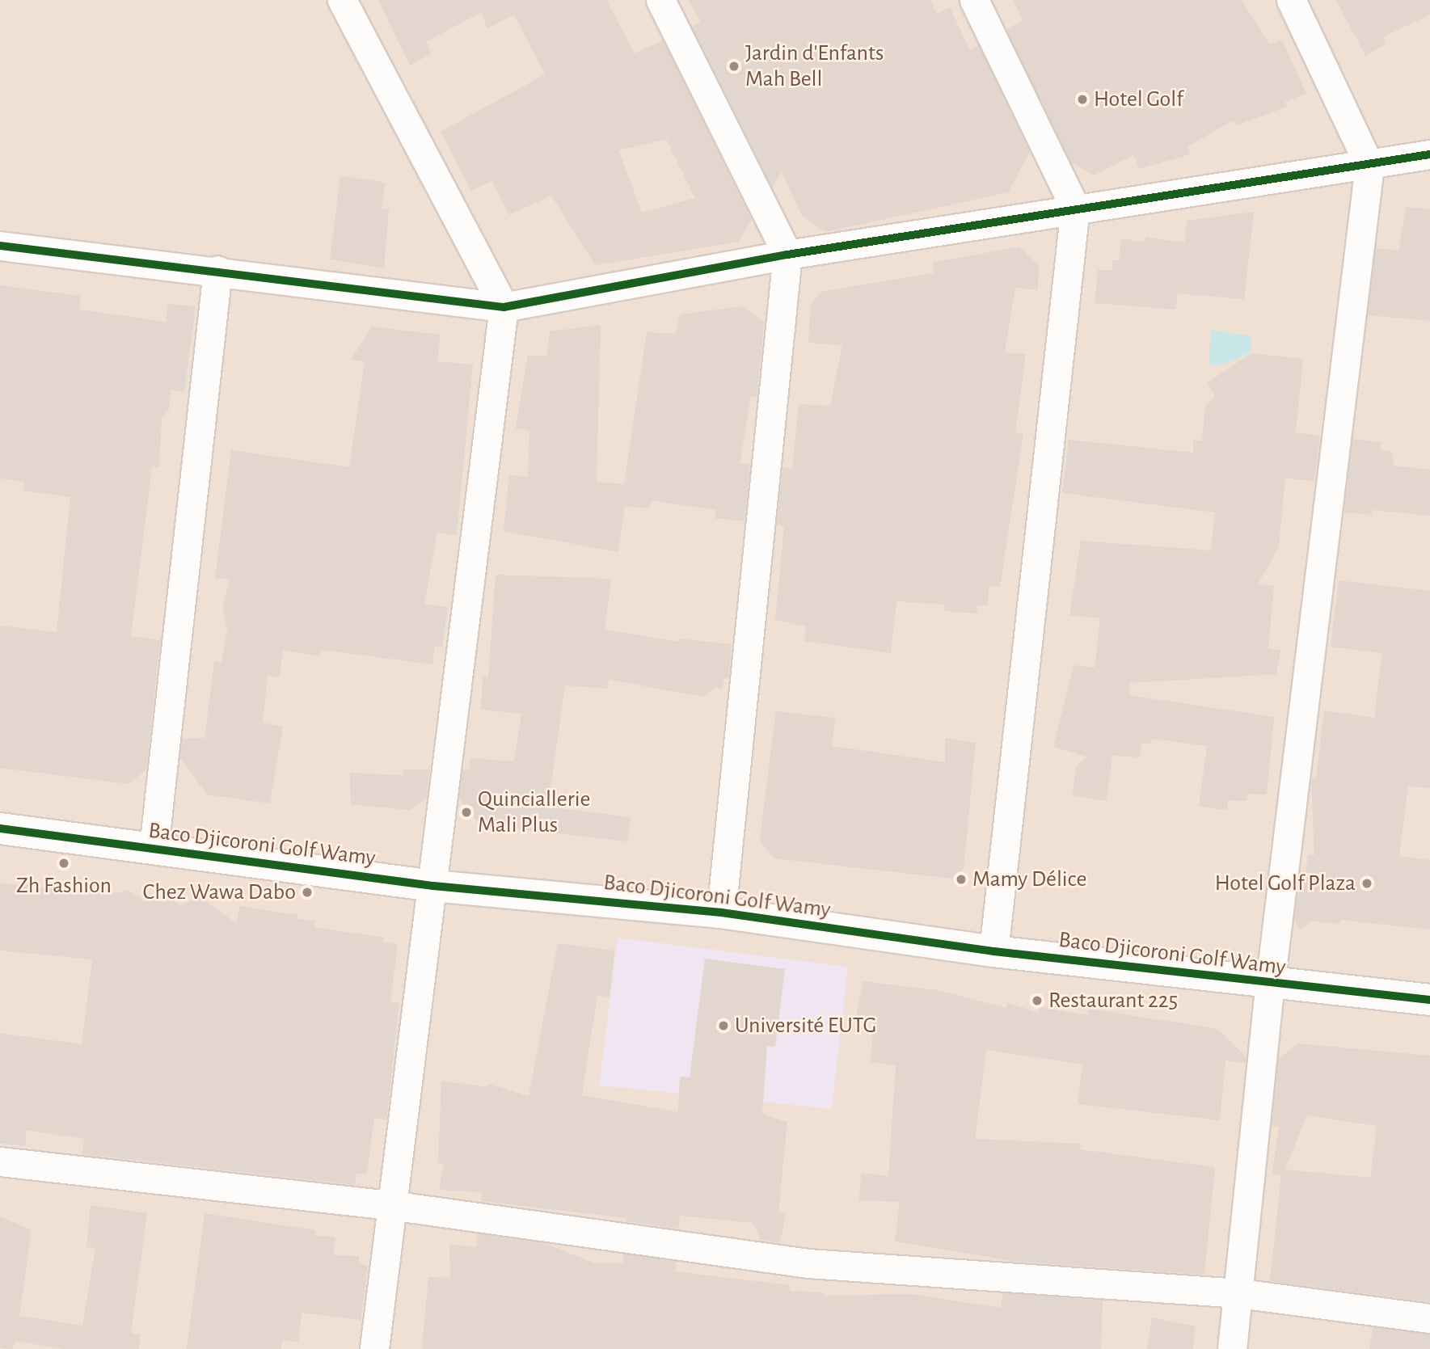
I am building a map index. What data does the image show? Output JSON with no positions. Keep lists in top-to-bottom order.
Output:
{
  "streets": {
    "street": ["Baco Djicoroni Golf Wamy"]
  },
  "places": [
    "Jardin d'Enfants Mah Bell",
    "Hotel Golf",
    "Quinciallerie Mali Plus",
    "Zh Fashion",
    "Mamy Délice",
    "Hotel Golf Plaza",
    "Chez Wawa Dabo",
    "Restaurant 225",
    "Université EUTG"
  ]
}
